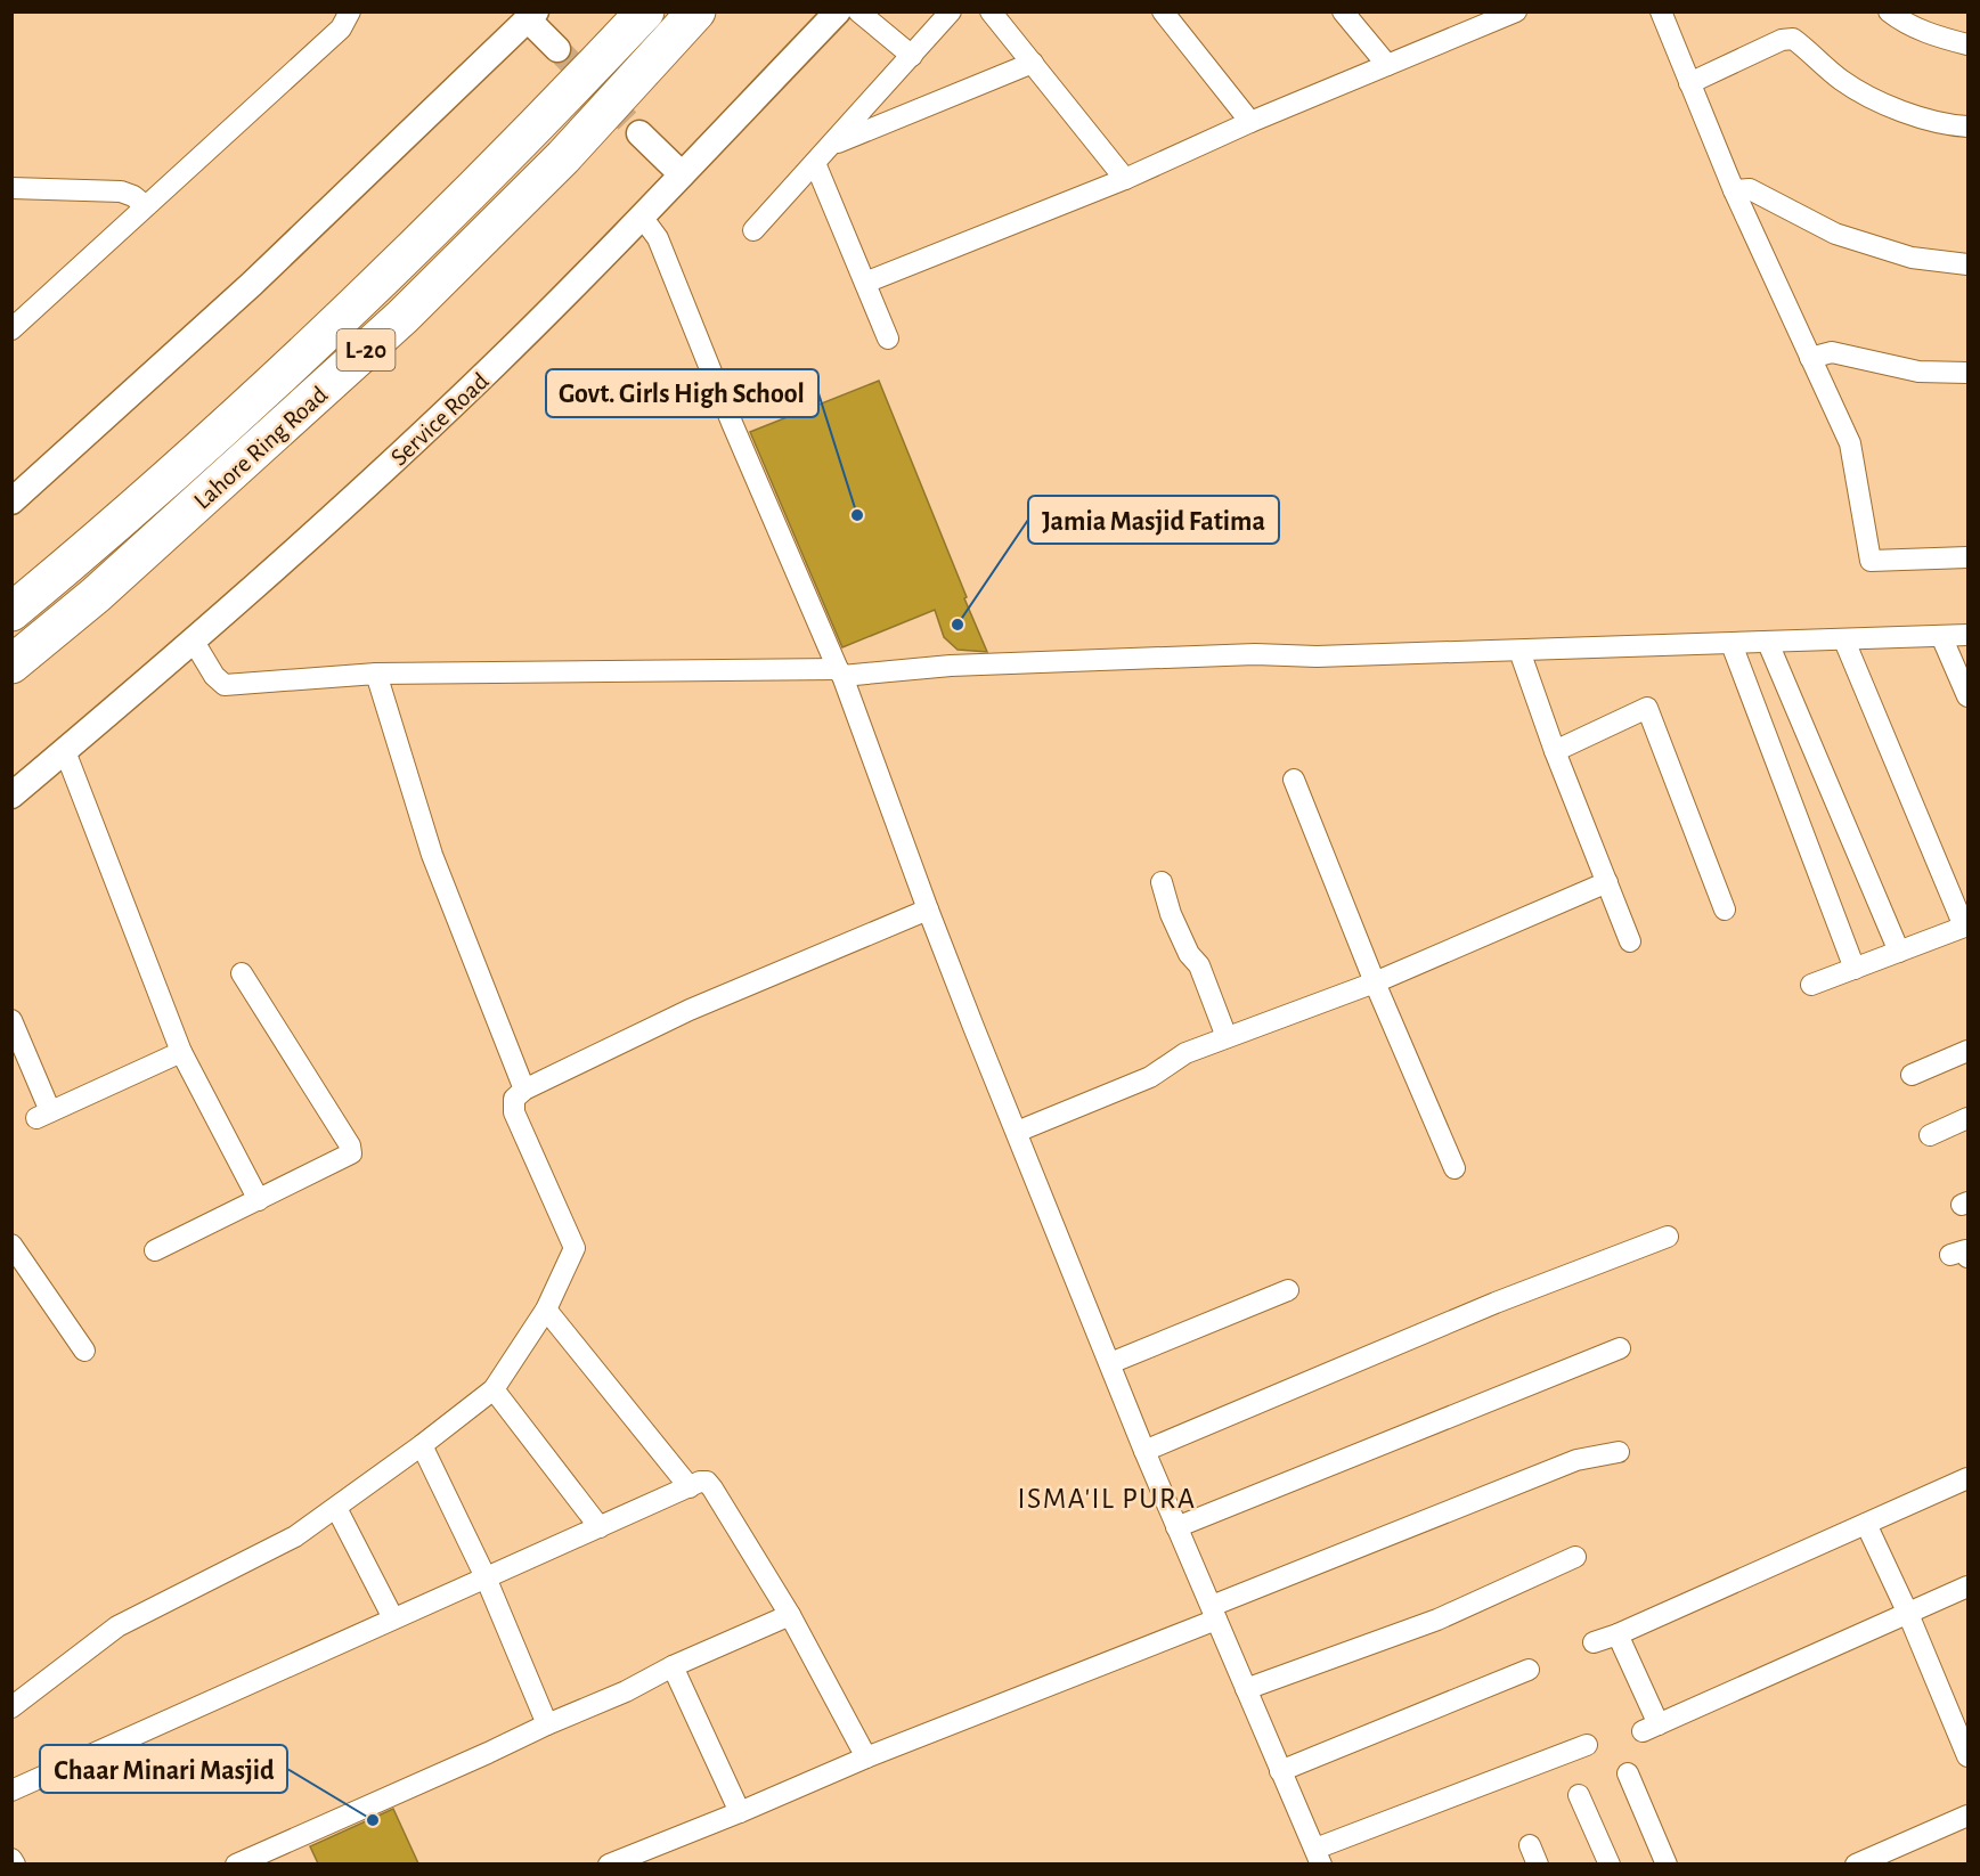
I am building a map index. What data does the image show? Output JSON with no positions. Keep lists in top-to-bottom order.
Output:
{
  "streets": {
    "highway": ["L-20", "Lahore Ring Road"],
    "street": ["Service Road"]
  },
  "districts": ["ISMA'IL PURA"],
  "places": ["Govt. Girls High School", "Jamia Masjid Fatima", "Chaar Minari Masjid"]
}
